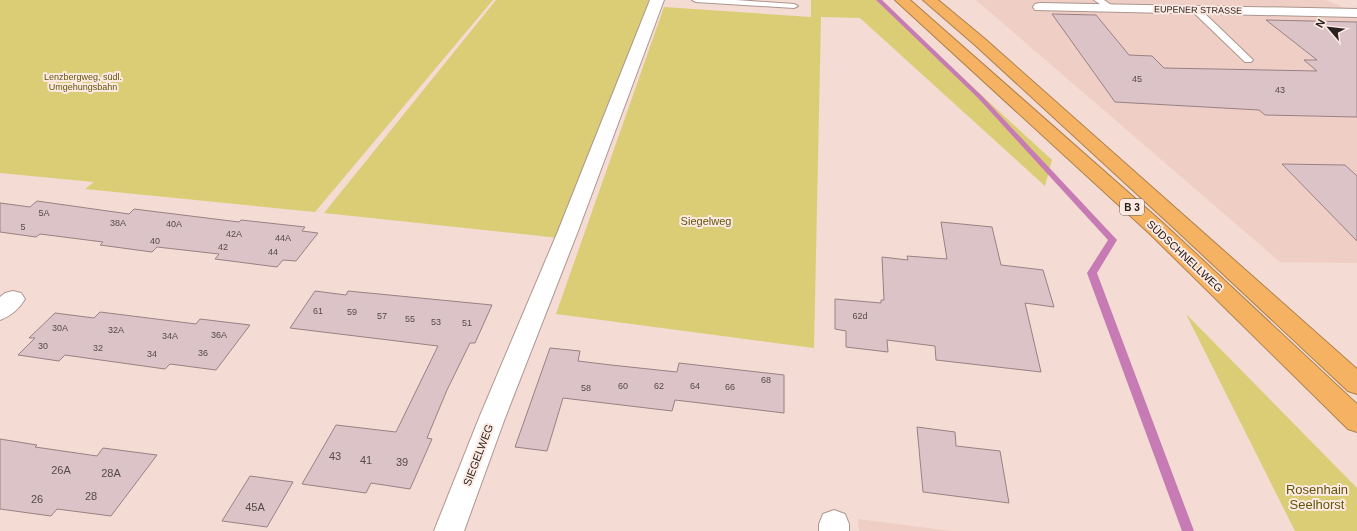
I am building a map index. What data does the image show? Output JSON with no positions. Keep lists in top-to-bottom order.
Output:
{
  "streets": {
    "highway": ["B 3", "SÜDSCHNELLWEG"],
    "street": ["EUPENER STRASSE", "SIEGELWEG"]
  },
  "parks": ["Lenzbergweg, südl. Umgehungsbahn", "Siegelweg", "Rosenhain Seelhorst"],
  "house_numbers": [
    "45",
    "43",
    "5A",
    "38A",
    "40A",
    "5",
    "42A",
    "44A",
    "40",
    "42",
    "44",
    "61",
    "59",
    "57",
    "62d",
    "55",
    "53",
    "51",
    "30A",
    "32A",
    "36A",
    "34A",
    "30",
    "32",
    "36",
    "34",
    "68",
    "60",
    "62",
    "64",
    "66",
    "58",
    "43",
    "41",
    "39",
    "26A",
    "28A",
    "28",
    "26",
    "45A"
  ],
  "north": "top left"
}
